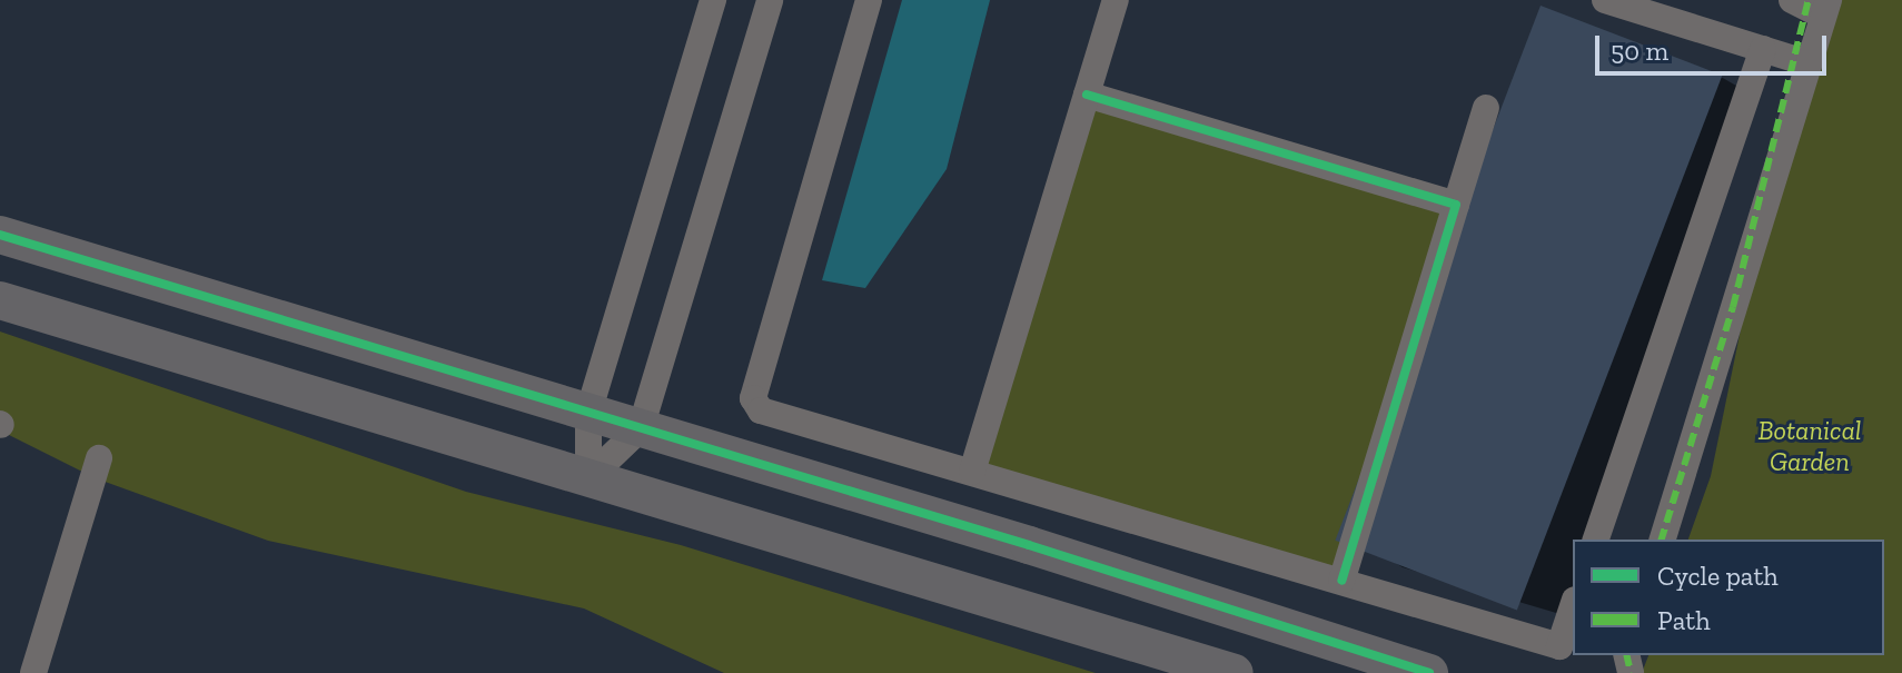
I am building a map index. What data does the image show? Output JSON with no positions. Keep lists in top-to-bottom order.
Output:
{
  "parks": ["Botanical Garden"],
  "legend": ["Cycle path", "Path"],
  "scale_bar": "50 m"
}
